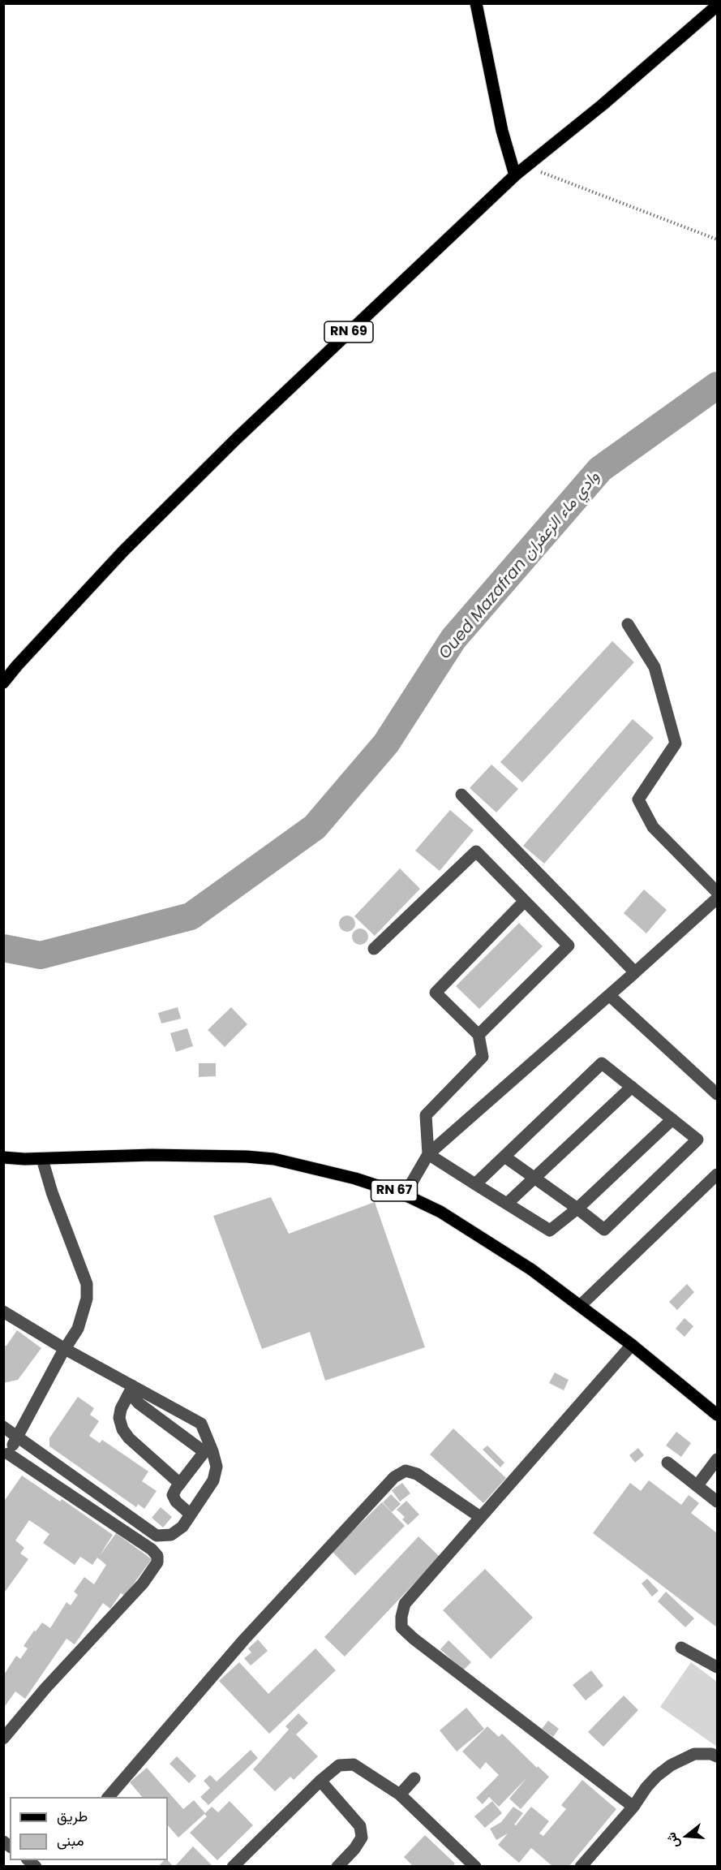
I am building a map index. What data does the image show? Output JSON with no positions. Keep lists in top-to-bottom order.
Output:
{
  "streets": {
    "main road": ["RN 69", "RN 67"]
  },
  "water": ["Oued Mazafran وادي ماء الزعفران"],
  "legend": ["طريق", "مبنى"],
  "north": "left"
}
